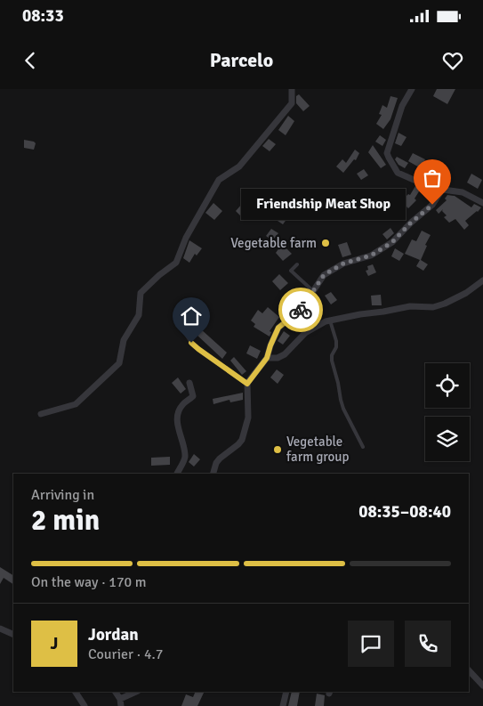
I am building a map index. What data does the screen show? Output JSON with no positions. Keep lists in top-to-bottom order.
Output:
{
  "places": ["Friendship Meat Shop", "Vegetable farm", "Vegetable farm group"],
  "page": {
    "status": "08:33",
    "header": "Parcelo",
    "bubble": "Friendship Meat Shop",
    "heading": ["2 min", "Arriving in", "08:35–08:40"],
    "panel": ["Jordan", "Courier · 4.7"],
    "bar": "On the way · 170 m",
    "round": "J"
  }
}
